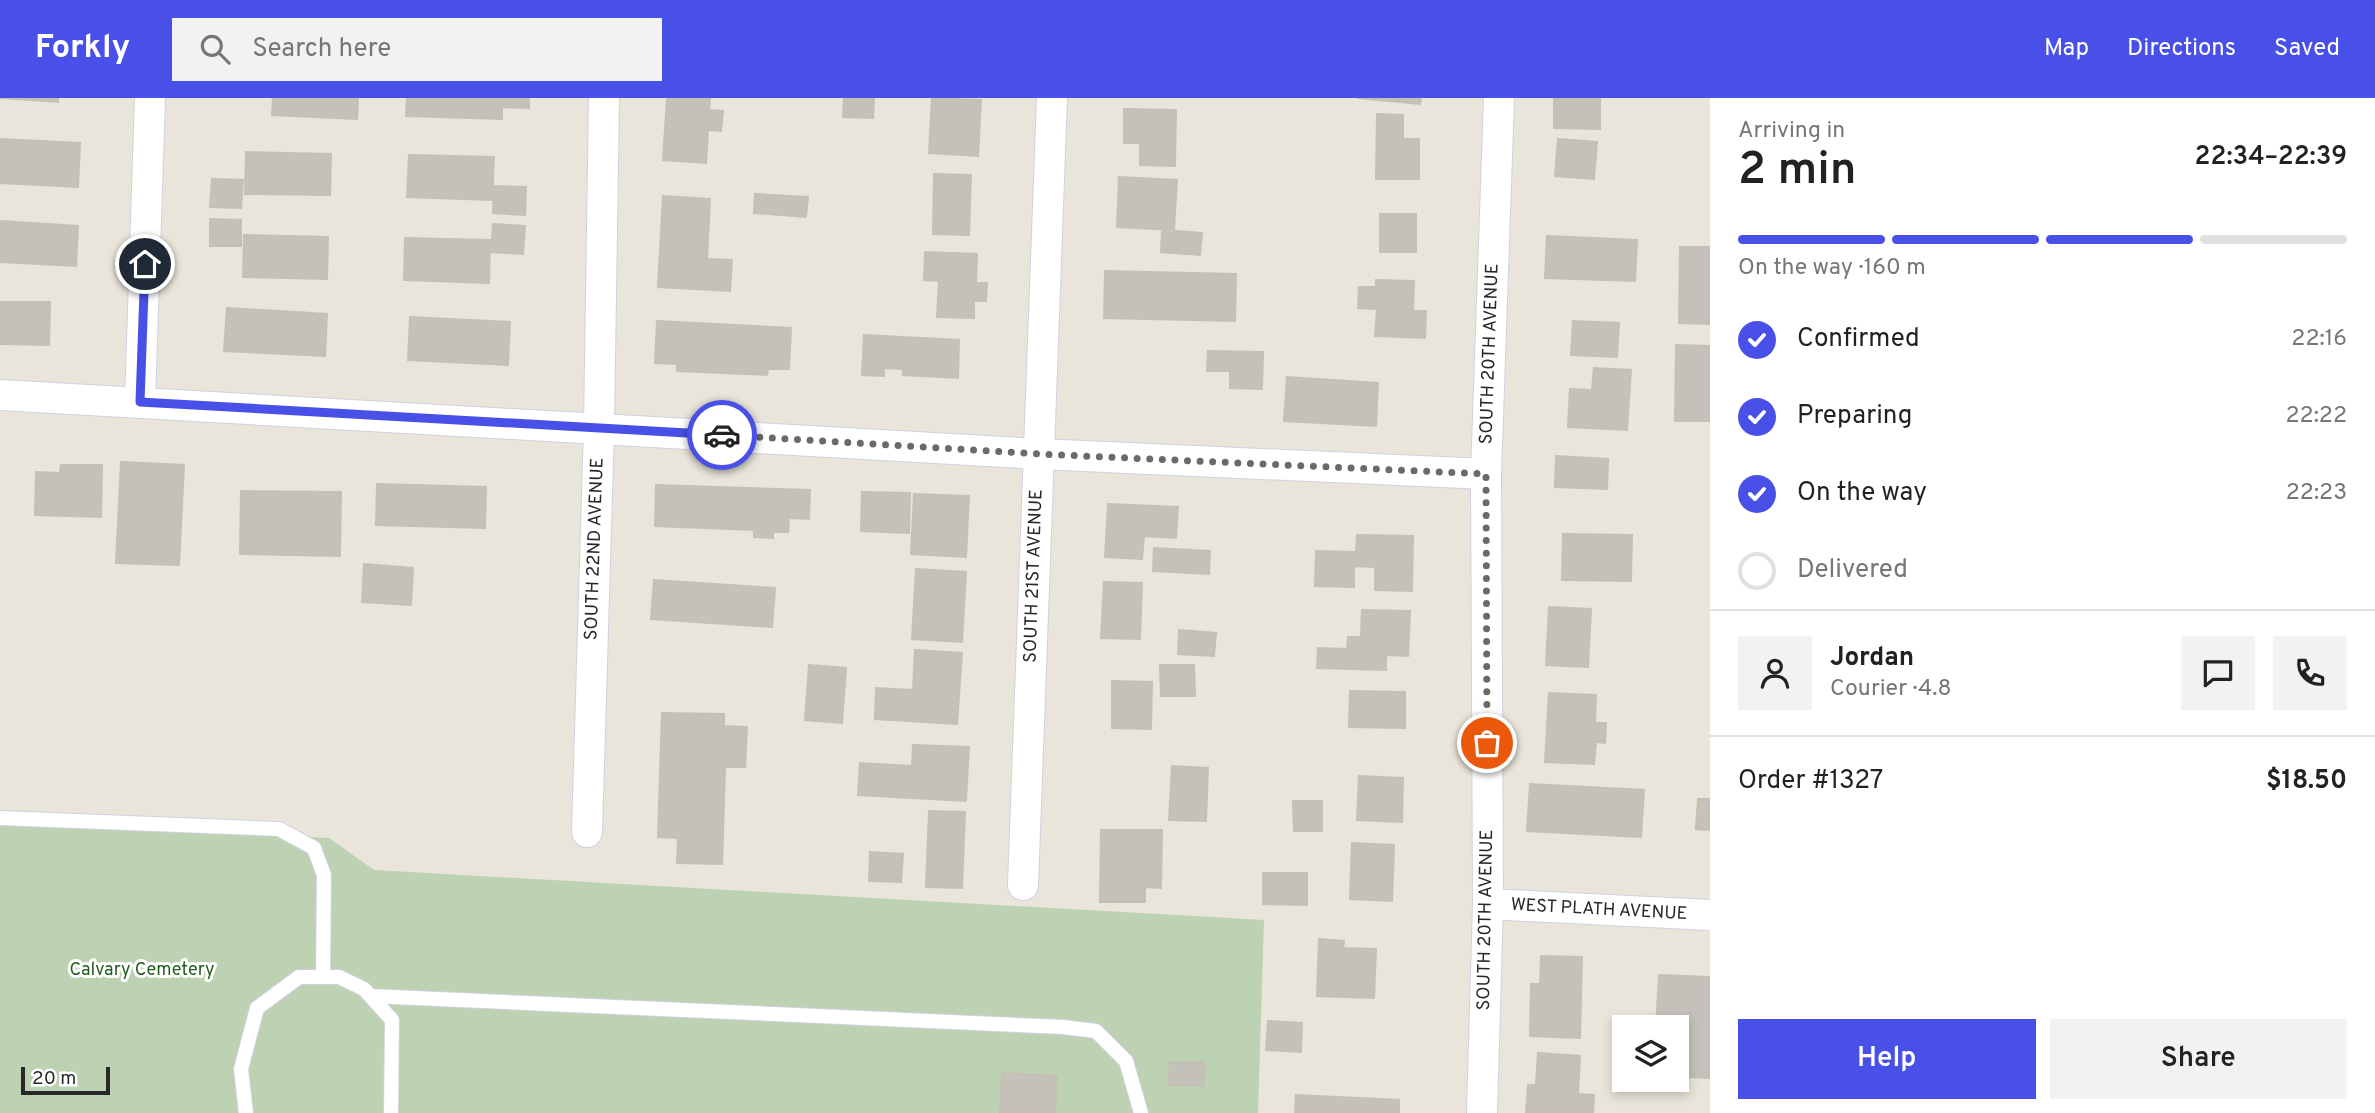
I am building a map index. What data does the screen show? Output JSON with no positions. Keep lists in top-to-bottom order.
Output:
{
  "streets": {
    "street": [
      "SOUTH 20TH AVENUE",
      "SOUTH 22ND AVENUE",
      "SOUTH 21ST AVENUE",
      "WEST PLATH AVENUE"
    ]
  },
  "crossings": [
    ["SOUTH 20TH AVENUE", "WEST PLATH AVENUE"]
  ],
  "parks": ["Calvary Cemetery"],
  "scale_bar": "20 m",
  "page": {
    "header": "Forkly",
    "search": "Search here",
    "nav": ["Map", "Directions", "Saved"],
    "heading": ["2 min", "Arriving in", "22:34–22:39"],
    "panel": [
      "Jordan",
      "Courier · 4.8",
      "Order #1327",
      "$18.50"
    ],
    "bar": "On the way · 160 m",
    "list": [
      ["Confirmed", "22:16"],
      ["Preparing", "22:22"],
      ["On the way", "22:23"],
      "Delivered"
    ],
    "buttons": ["Help", "Share"],
    "scale": "20 m"
  }
}
